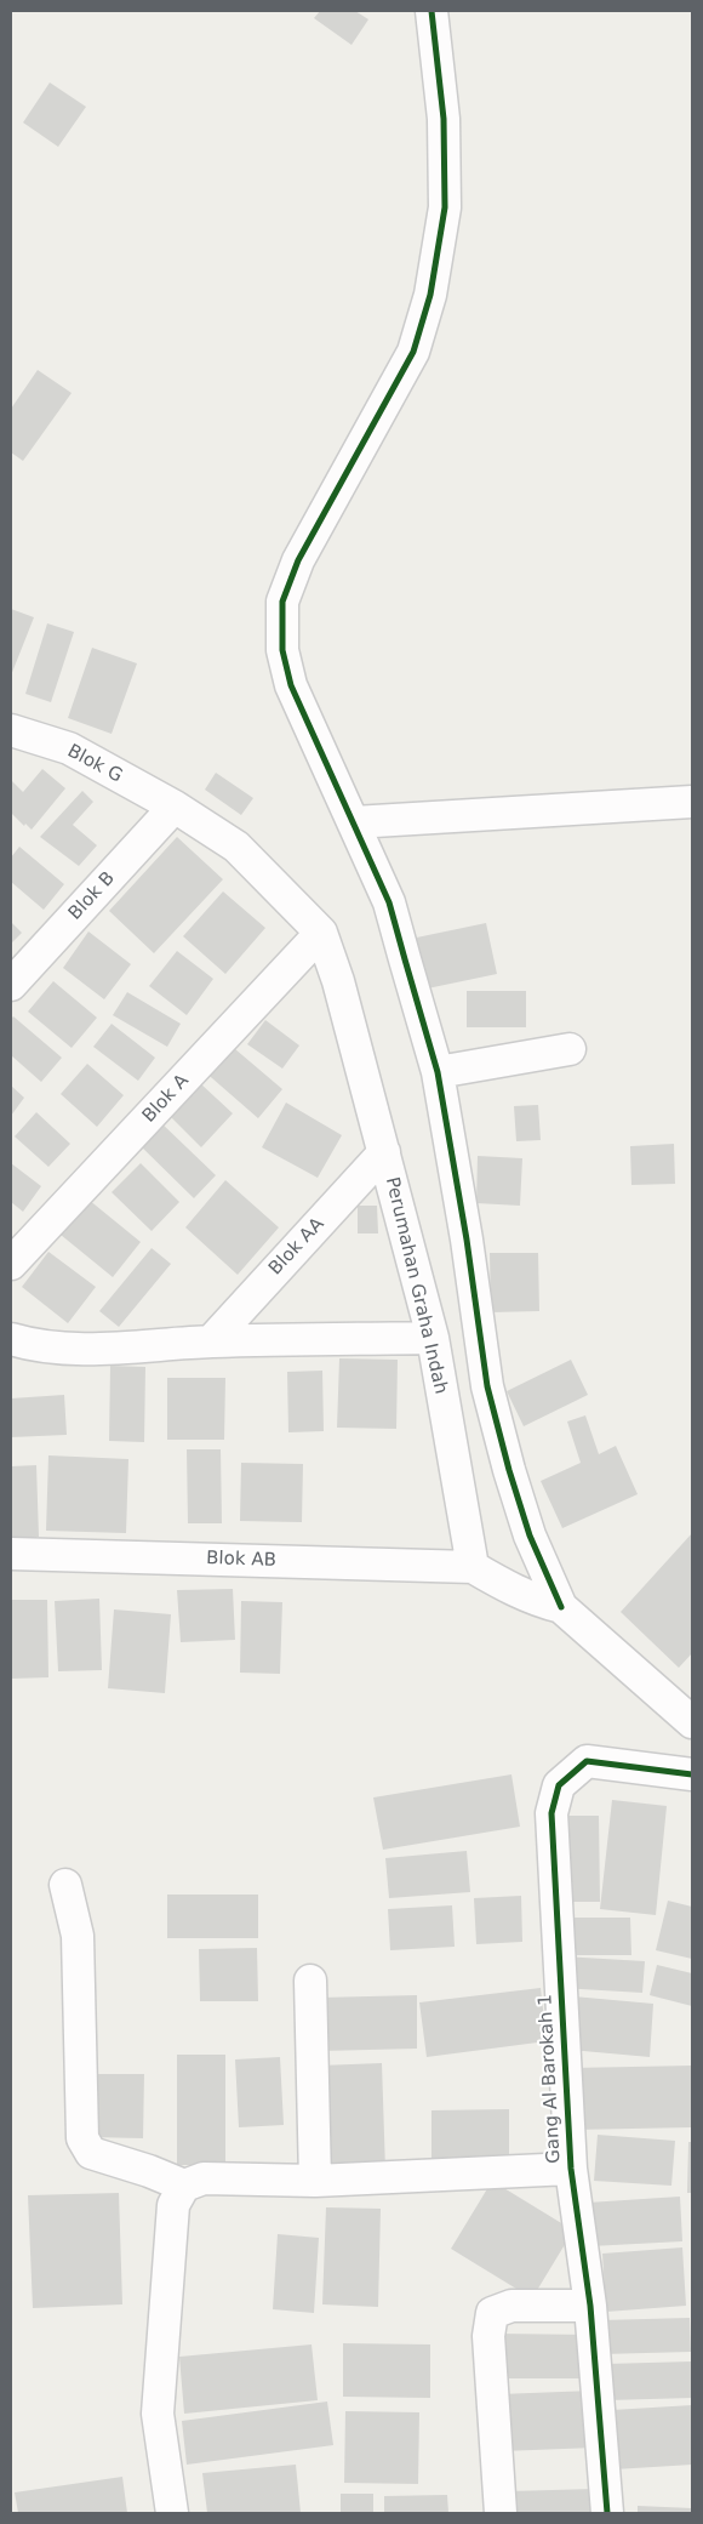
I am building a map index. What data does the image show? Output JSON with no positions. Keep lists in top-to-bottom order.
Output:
{
  "streets": {
    "street": [
      "Blok G",
      "Blok B",
      "Blok A",
      "Blok AA",
      "Perumahan Graha Indah",
      "Blok AB",
      "Gang Al Barokah 1"
    ]
  },
  "crossings": [
    ["Blok G", "Blok B"],
    ["Blok G", "Perumahan Graha Indah"],
    ["Blok B", "Perumahan Graha Indah"],
    ["Blok A", "Perumahan Graha Indah"],
    ["Blok AA", "Perumahan Graha Indah"],
    ["Perumahan Graha Indah", "Blok AB"]
  ]
}
